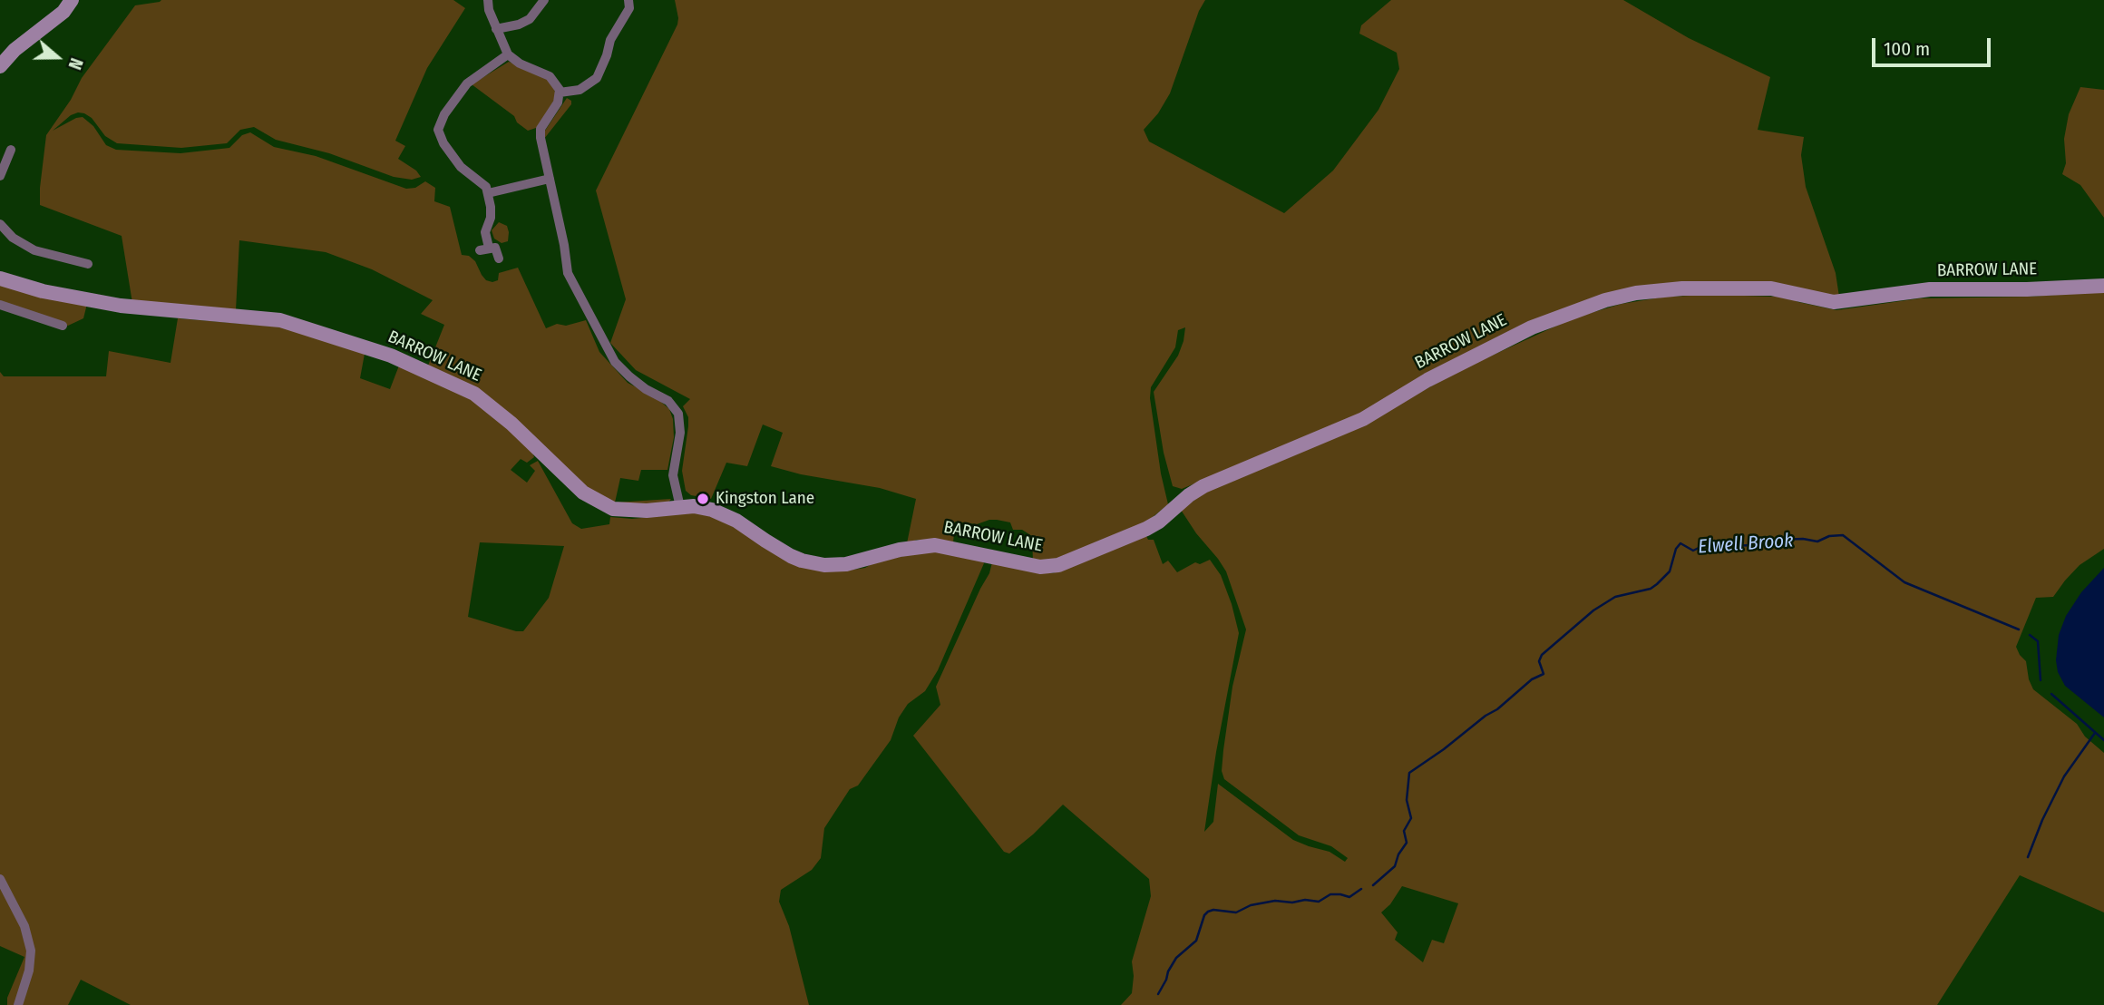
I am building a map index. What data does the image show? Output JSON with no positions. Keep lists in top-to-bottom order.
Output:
{
  "streets": {
    "main road": ["BARROW LANE"]
  },
  "water": ["Elwell Brook"],
  "places": ["Kingston Lane"],
  "scale_bar": "100 m",
  "north": "right"
}
